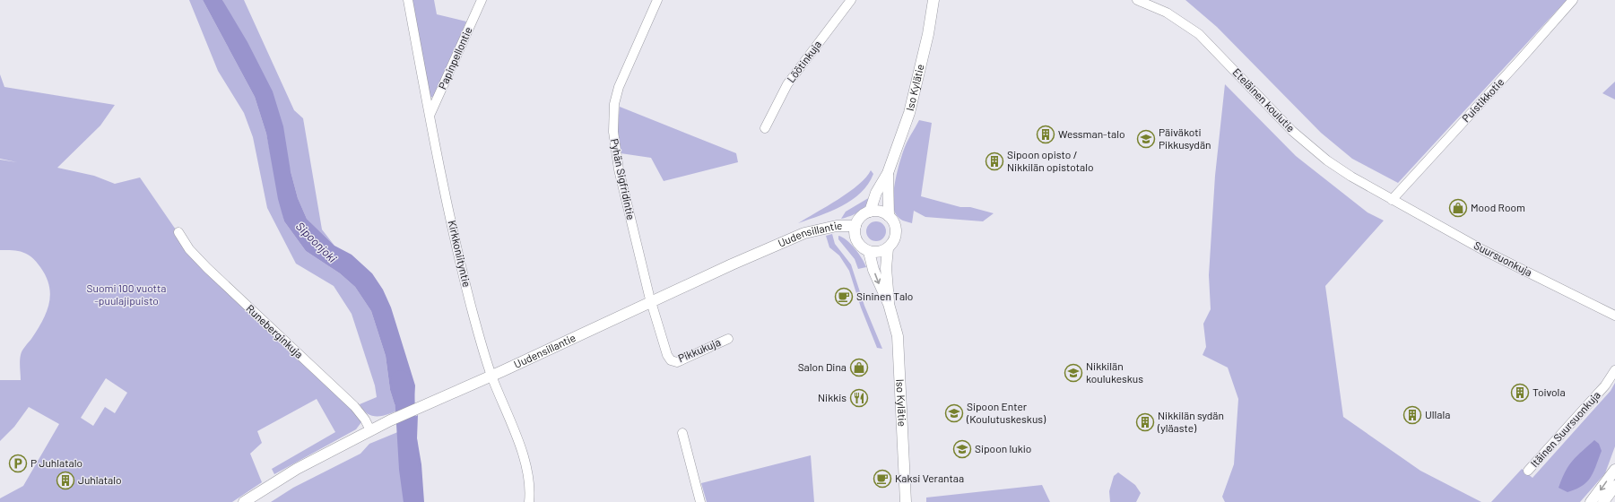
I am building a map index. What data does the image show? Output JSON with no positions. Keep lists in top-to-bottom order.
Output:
{
  "streets": {
    "street": [
      "Papinpellontie",
      "Löötinkuja",
      "Iso Kylätie",
      "Eteläinen koulutie",
      "Puistikkotie",
      "Pyhän Sigfridintie",
      "Uudensillantie",
      "Kirkkoniityntie",
      "Suursuonkuja",
      "Runeberginkuja",
      "Pikkukuja",
      "Itäinen Suursuonkuja"
    ]
  },
  "crossings": [
    ["Papinpellontie", "Kirkkoniityntie"],
    ["Iso Kylätie", "Uudensillantie"],
    ["Eteläinen koulutie", "Puistikkotie"],
    ["Eteläinen koulutie", "Suursuonkuja"],
    ["Puistikkotie", "Suursuonkuja"],
    ["Pyhän Sigfridintie", "Uudensillantie"],
    ["Pyhän Sigfridintie", "Pikkukuja"],
    ["Uudensillantie", "Kirkkoniityntie"],
    ["Uudensillantie", "Runeberginkuja"]
  ],
  "water": ["Sipoonjoki"],
  "parks": ["Suomi 100 vuotta -puulajipuisto"],
  "places": {
    "building": [
      "Wessman-talo",
      "Sipoon opisto / Nikkilän opistotalo",
      "Toivola",
      "Ullala",
      "Nikkilän sydän (yläaste)",
      "Juhlatalo"
    ],
    "school or university": [
      "Päiväkoti Pikkusydän",
      "Nikkilän koulukeskus",
      "Sipoon Enter (Koulutuskeskus)",
      "Sipoon lukio"
    ],
    "shop": ["Mood Room", "Salon Dina"],
    "cafe": ["Sininen Talo", "Kaksi Verantaa"],
    "restaurant": ["Nikkis"],
    "parking": ["P Juhlatalo"]
  }
}
